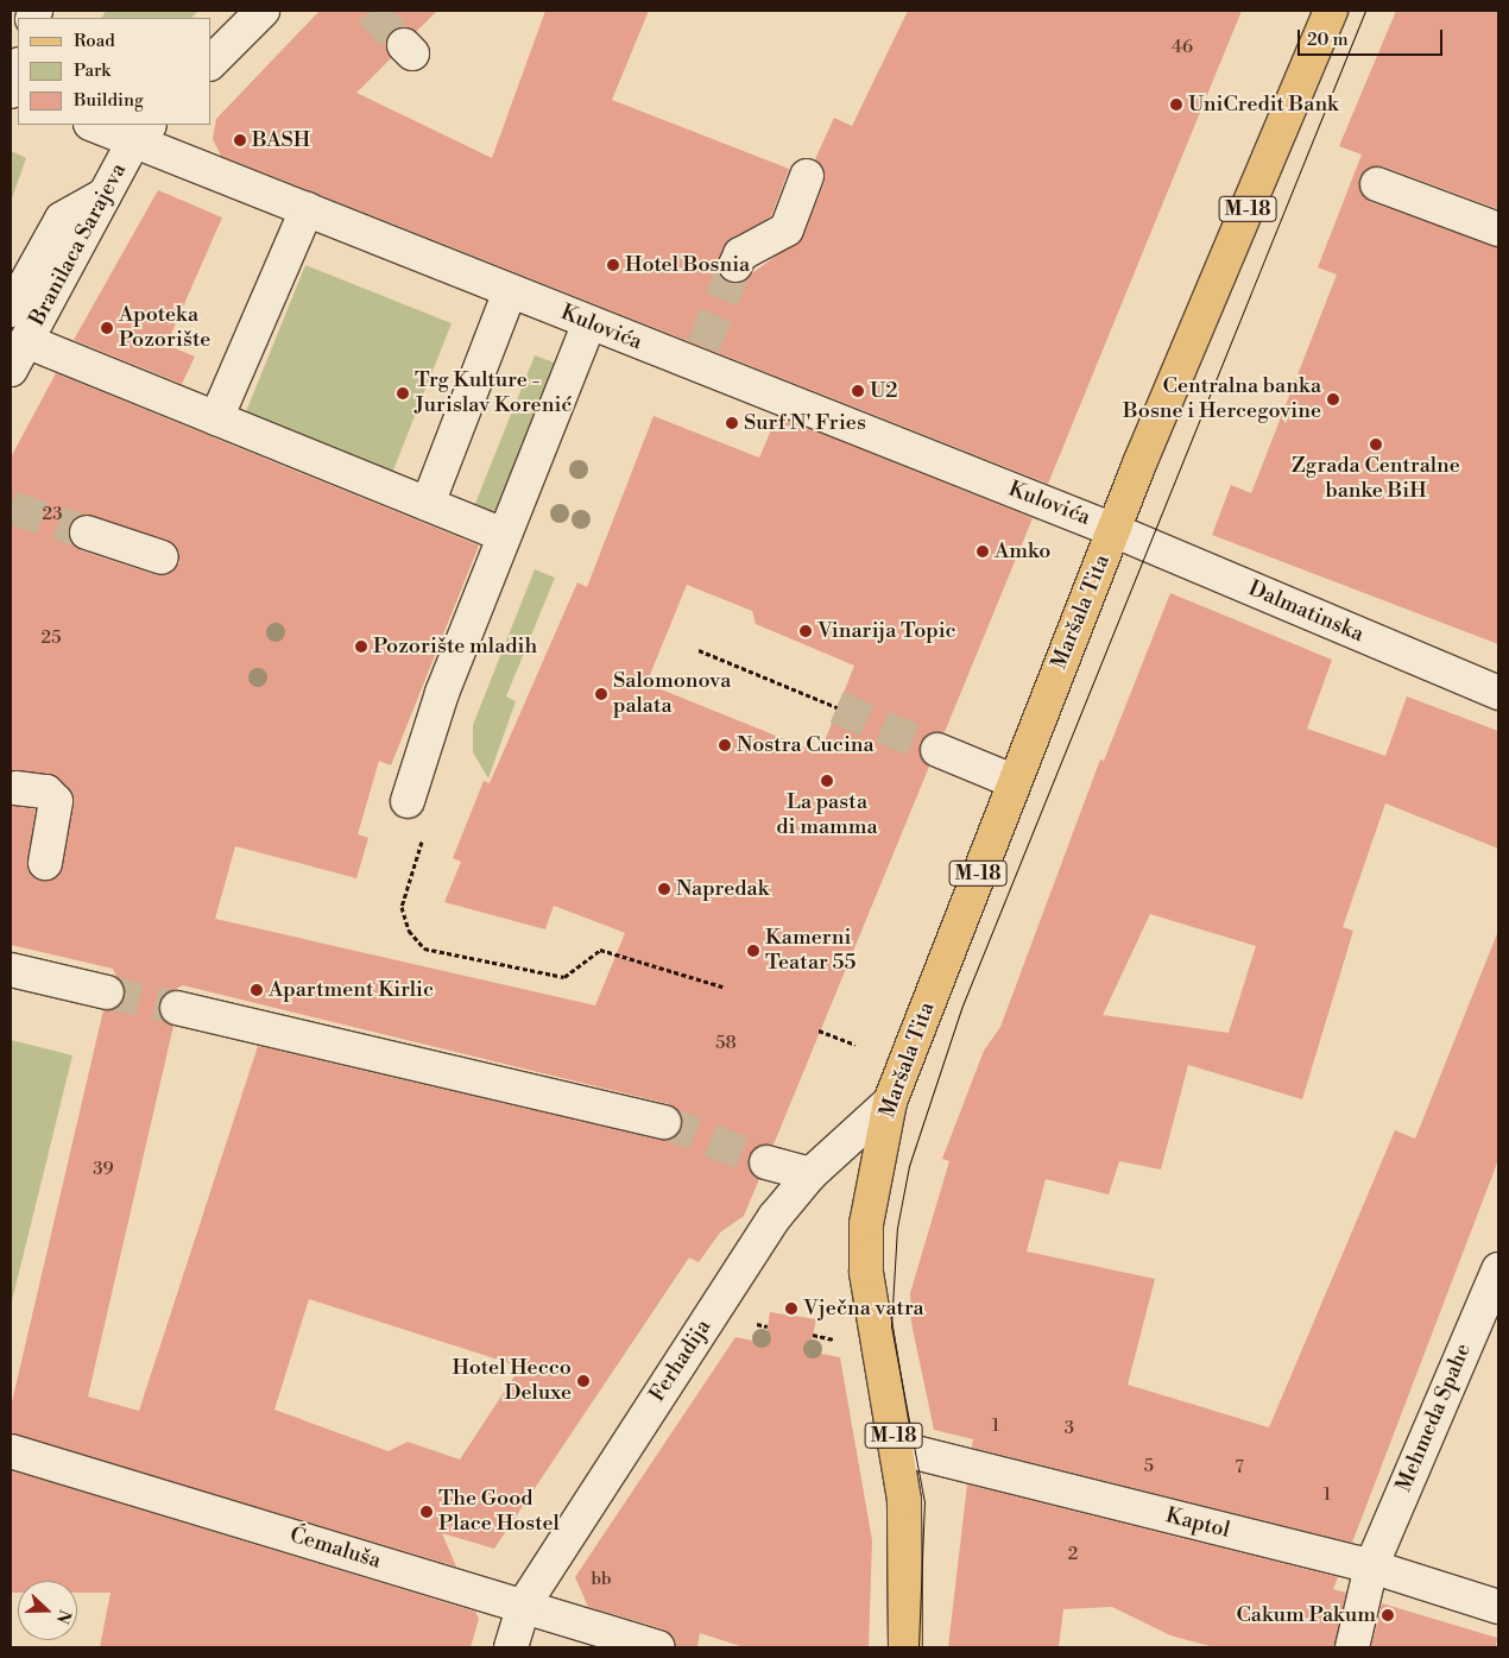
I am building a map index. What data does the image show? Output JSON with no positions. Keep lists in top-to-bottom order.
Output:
{
  "streets": {
    "main road": ["M-18", "Maršala Tita"],
    "street": [
      "Branilaca Sarajeva",
      "Kulovića",
      "Dalmatinska",
      "Ferhadija",
      "Mehmeda Spahe",
      "Kaptol",
      "Ćemaluša"
    ]
  },
  "crossings": [
    ["M-18", "Maršala Tita"],
    ["M-18", "Kaptol"],
    ["Branilaca Sarajeva", "Kulovića"],
    ["Kulovića", "Maršala Tita"],
    ["Kulovića", "Dalmatinska"],
    ["Maršala Tita", "Dalmatinska"],
    ["Maršala Tita", "Ferhadija"],
    ["Maršala Tita", "Kaptol"],
    ["Ferhadija", "Ćemaluša"],
    ["Mehmeda Spahe", "Kaptol"]
  ],
  "places": [
    "UniCredit Bank",
    "BASH",
    "Hotel Bosnia",
    "Apoteka Pozorište",
    "U2",
    "Trg Kulture - Jurislav Korenić",
    "Centralna banka Bosne i Hercegovine",
    "Surf N' Fries",
    "Zgrada Centralne banke BiH",
    "Amko",
    "Vinarija Topic",
    "Pozorište mladih",
    "Salomonova palata",
    "Nostra Cucina",
    "La pasta di mamma",
    "Napredak",
    "Kamerni Teatar 55",
    "Apartment Kirlic",
    "Vječna vatra",
    "Hotel Hecco Deluxe",
    "The Good Place Hostel",
    "Cakum Pakum"
  ],
  "house_numbers": [
    "46",
    "23",
    "25",
    "58",
    "39",
    "1",
    "3",
    "5",
    "7",
    "1",
    "2",
    "bb"
  ],
  "legend": ["Road", "Park", "Building"],
  "scale_bar": "20 m",
  "north": "right"
}
